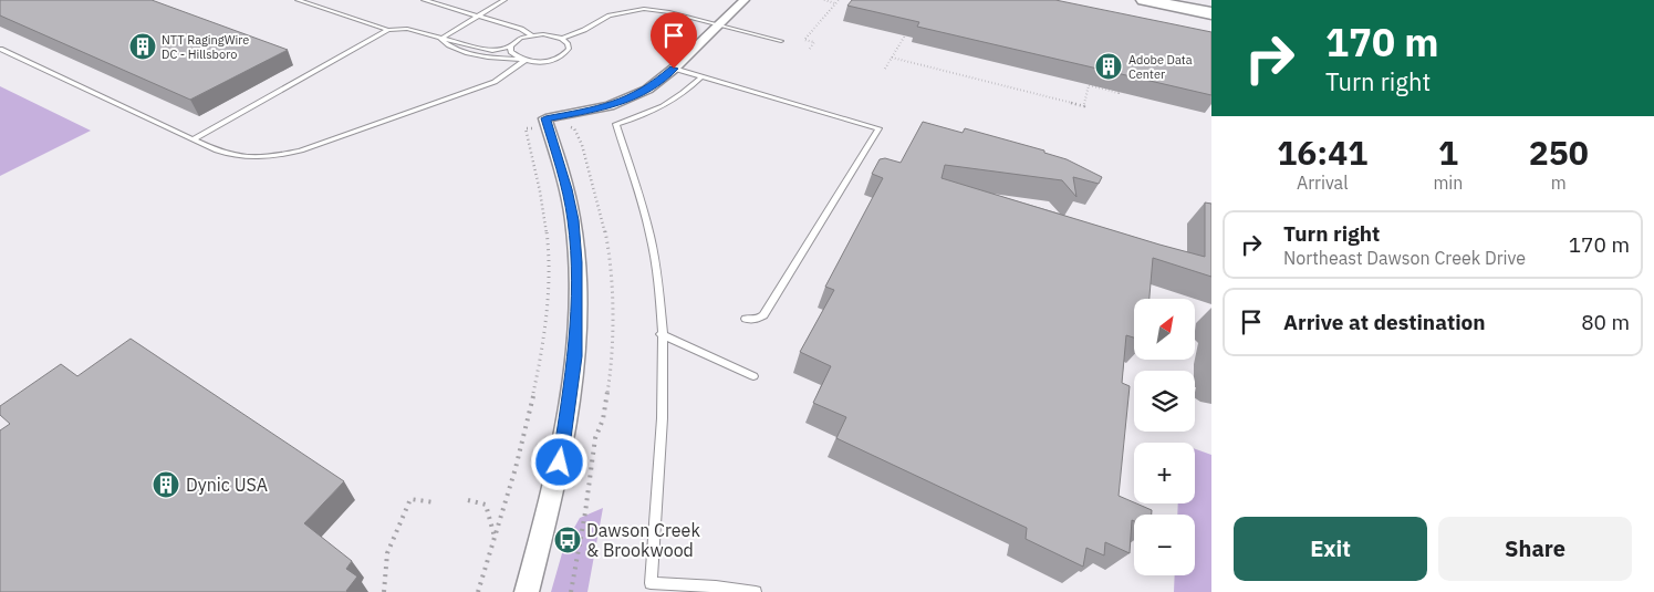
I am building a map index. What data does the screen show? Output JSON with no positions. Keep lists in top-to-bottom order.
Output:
{
  "places": {
    "building": ["NTT RagingWire DC - Hillsboro", "Adobe Data Center", "Dynic USA"],
    "bus stop": ["Dawson Creek & Brookwood"]
  },
  "north": "top right",
  "page": {
    "turn": ["170 m", "Turn right"],
    "eta": [
      "16:41",
      "Arrival",
      "1",
      "min",
      "250",
      "m"
    ],
    "list": [
      {
        "name": "Turn right",
        "note": "Northeast Dawson Creek Drive",
        "value": "170 m"
      },
      {
        "name": "Arrive at destination",
        "value": "80 m"
      }
    ],
    "map_buttons": ["+", "−"],
    "buttons": ["Exit", "Share"]
  }
}
